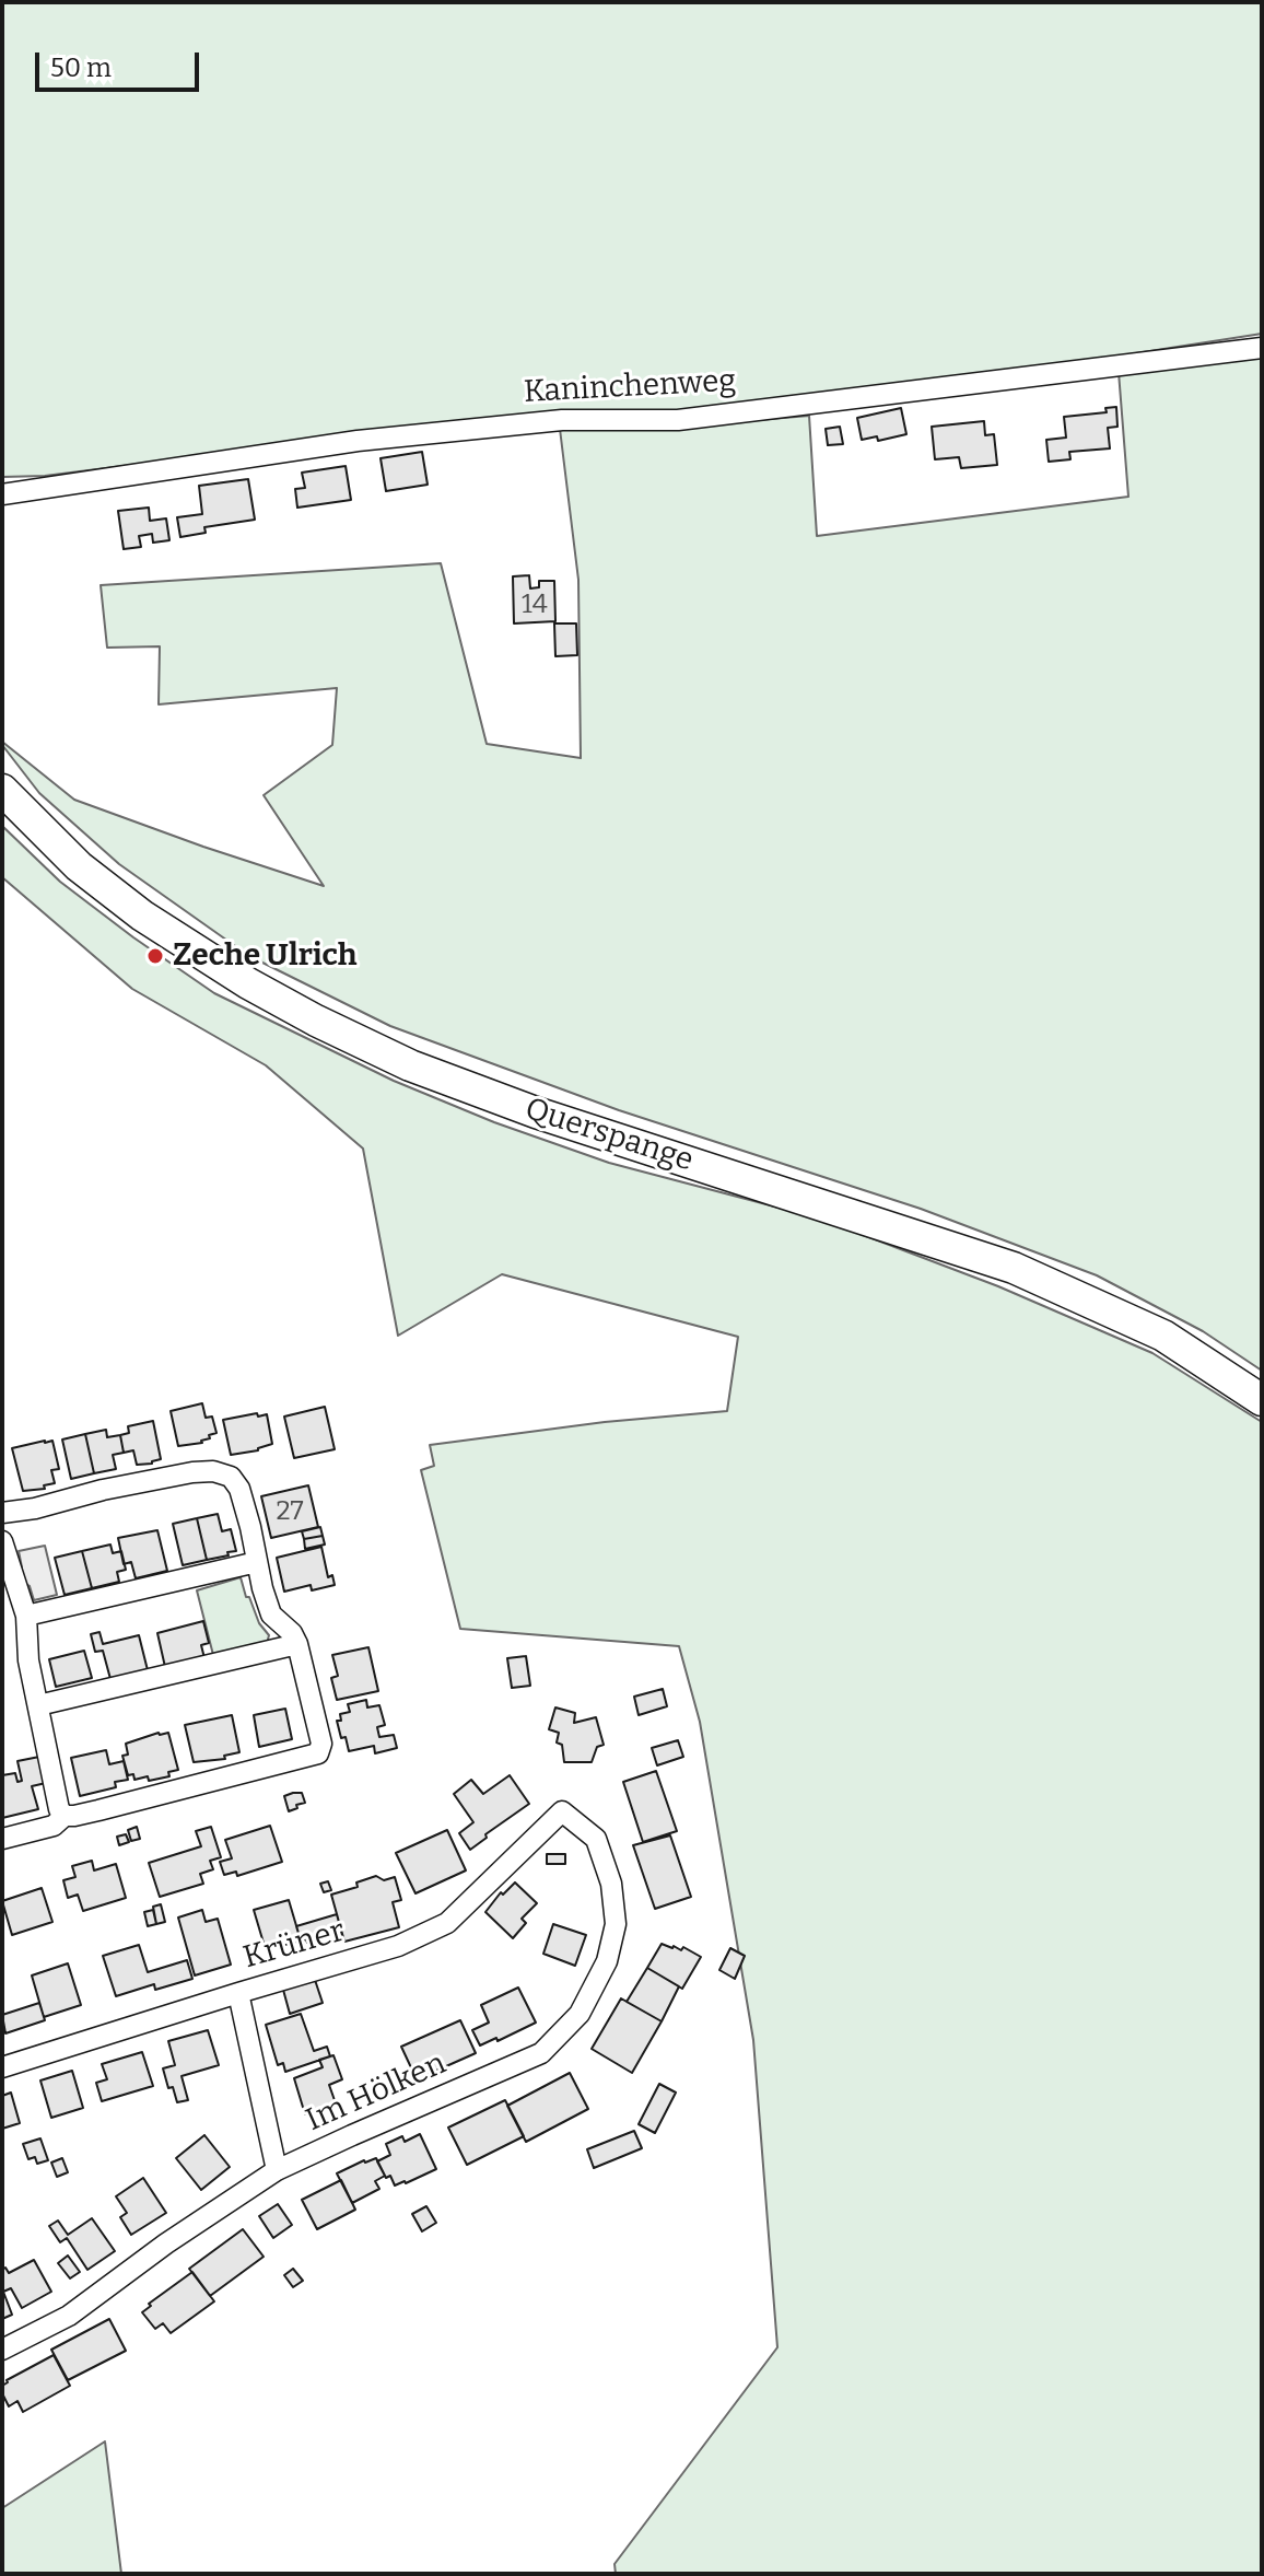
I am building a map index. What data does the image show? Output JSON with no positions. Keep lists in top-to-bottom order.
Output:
{
  "streets": {
    "main road": ["Querspange"],
    "street": ["Kaninchenweg", "Krüner", "Im Hölken"]
  },
  "crossings": [
    ["Krüner", "Im Hölken"]
  ],
  "places": ["Zeche Ulrich"],
  "house_numbers": ["14", "27"],
  "scale_bar": "50 m"
}
